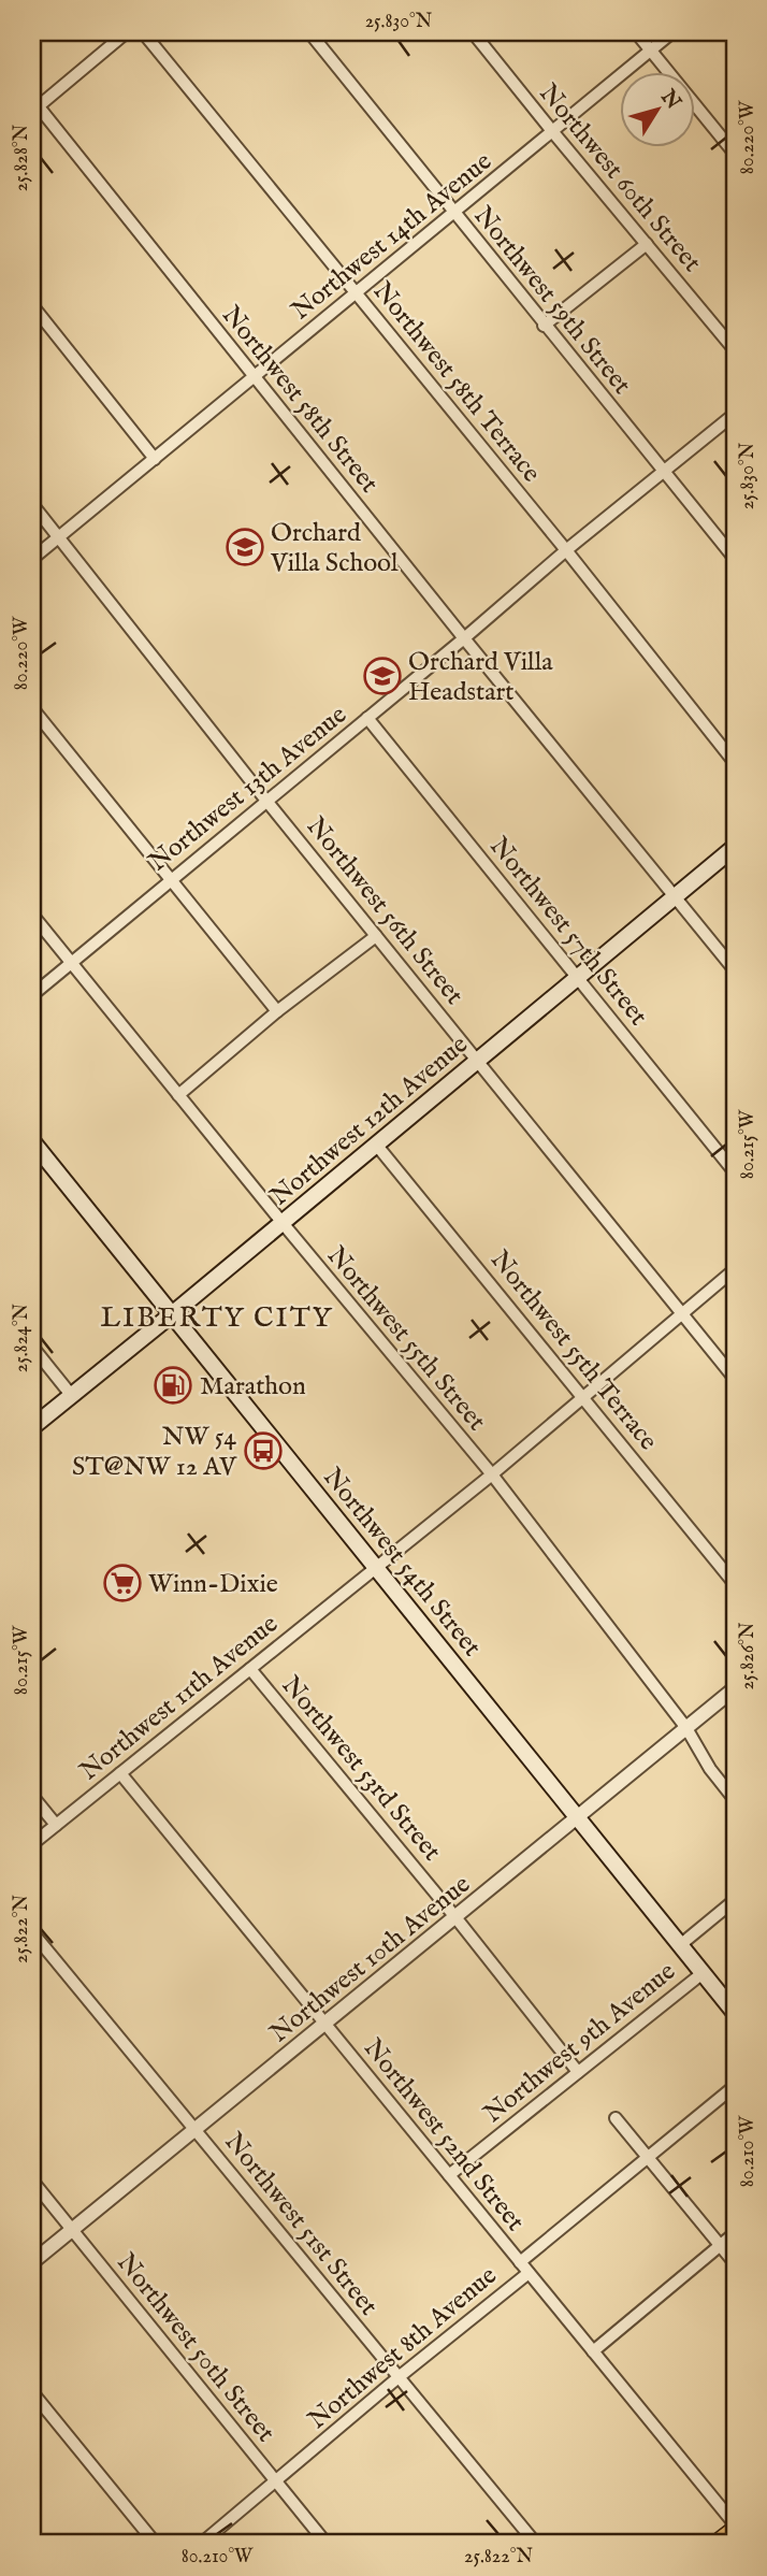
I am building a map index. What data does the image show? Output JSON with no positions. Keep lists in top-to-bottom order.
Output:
{
  "streets": {
    "main road": ["Northwest 12th Avenue", "Northwest 54th Street"],
    "street": [
      "Northwest 60th Street",
      "Northwest 14th Avenue",
      "Northwest 59th Street",
      "Northwest 58th Terrace",
      "Northwest 58th Street",
      "Northwest 13th Avenue",
      "Northwest 56th Street",
      "Northwest 57th Street",
      "Northwest 55th Street",
      "Northwest 55th Terrace",
      "Northwest 11th Avenue",
      "Northwest 53rd Street",
      "Northwest 10th Avenue",
      "Northwest 9th Avenue",
      "Northwest 52nd Street",
      "Northwest 51st Street",
      "Northwest 50th Street",
      "Northwest 8th Avenue"
    ]
  },
  "crossings": [
    ["Northwest 60th Street", "Northwest 14th Avenue"],
    ["Northwest 14th Avenue", "Northwest 59th Street"],
    ["Northwest 14th Avenue", "Northwest 58th Terrace"],
    ["Northwest 14th Avenue", "Northwest 58th Street"],
    ["Northwest 14th Avenue", "Northwest 56th Street"],
    ["Northwest 59th Street", "Northwest 13th Avenue"],
    ["Northwest 58th Terrace", "Northwest 13th Avenue"],
    ["Northwest 58th Street", "Northwest 13th Avenue"],
    ["Northwest 58th Street", "Northwest 12th Avenue"],
    ["Northwest 13th Avenue", "Northwest 56th Street"],
    ["Northwest 13th Avenue", "Northwest 57th Street"],
    ["Northwest 13th Avenue", "Northwest 55th Street"],
    ["Northwest 56th Street", "Northwest 12th Avenue"],
    ["Northwest 56th Street", "Northwest 11th Avenue"],
    ["Northwest 57th Street", "Northwest 12th Avenue"],
    ["Northwest 12th Avenue", "Northwest 55th Street"],
    ["Northwest 12th Avenue", "Northwest 55th Terrace"],
    ["Northwest 12th Avenue", "Northwest 54th Street"],
    ["Northwest 55th Street", "Northwest 11th Avenue"],
    ["Northwest 55th Street", "Northwest 10th Avenue"],
    ["Northwest 55th Terrace", "Northwest 11th Avenue"],
    ["Northwest 54th Street", "Northwest 11th Avenue"],
    ["Northwest 54th Street", "Northwest 10th Avenue"],
    ["Northwest 54th Street", "Northwest 9th Avenue"],
    ["Northwest 11th Avenue", "Northwest 53rd Street"],
    ["Northwest 11th Avenue", "Northwest 52nd Street"],
    ["Northwest 53rd Street", "Northwest 10th Avenue"],
    ["Northwest 53rd Street", "Northwest 9th Avenue"],
    ["Northwest 10th Avenue", "Northwest 52nd Street"],
    ["Northwest 10th Avenue", "Northwest 51st Street"],
    ["Northwest 10th Avenue", "Northwest 50th Street"],
    ["Northwest 9th Avenue", "Northwest 52nd Street"],
    ["Northwest 52nd Street", "Northwest 8th Avenue"],
    ["Northwest 51st Street", "Northwest 8th Avenue"],
    ["Northwest 50th Street", "Northwest 8th Avenue"]
  ],
  "districts": ["LIBERTY CITY"],
  "places": {
    "school or university": ["Orchard Villa School", "Orchard Villa Headstart"],
    "fuel station": ["Marathon"],
    "bus stop": ["NW 54 ST@NW 12 AV"],
    "supermarket": ["Winn-Dixie"]
  },
  "north": "top right",
  "coordinates": [
    "25.830°N",
    "80.220°W",
    "25.828°N",
    "80.215°W",
    "25.824°N",
    "25.826°N",
    "25.822°N",
    "80.210°W"
  ]
}
